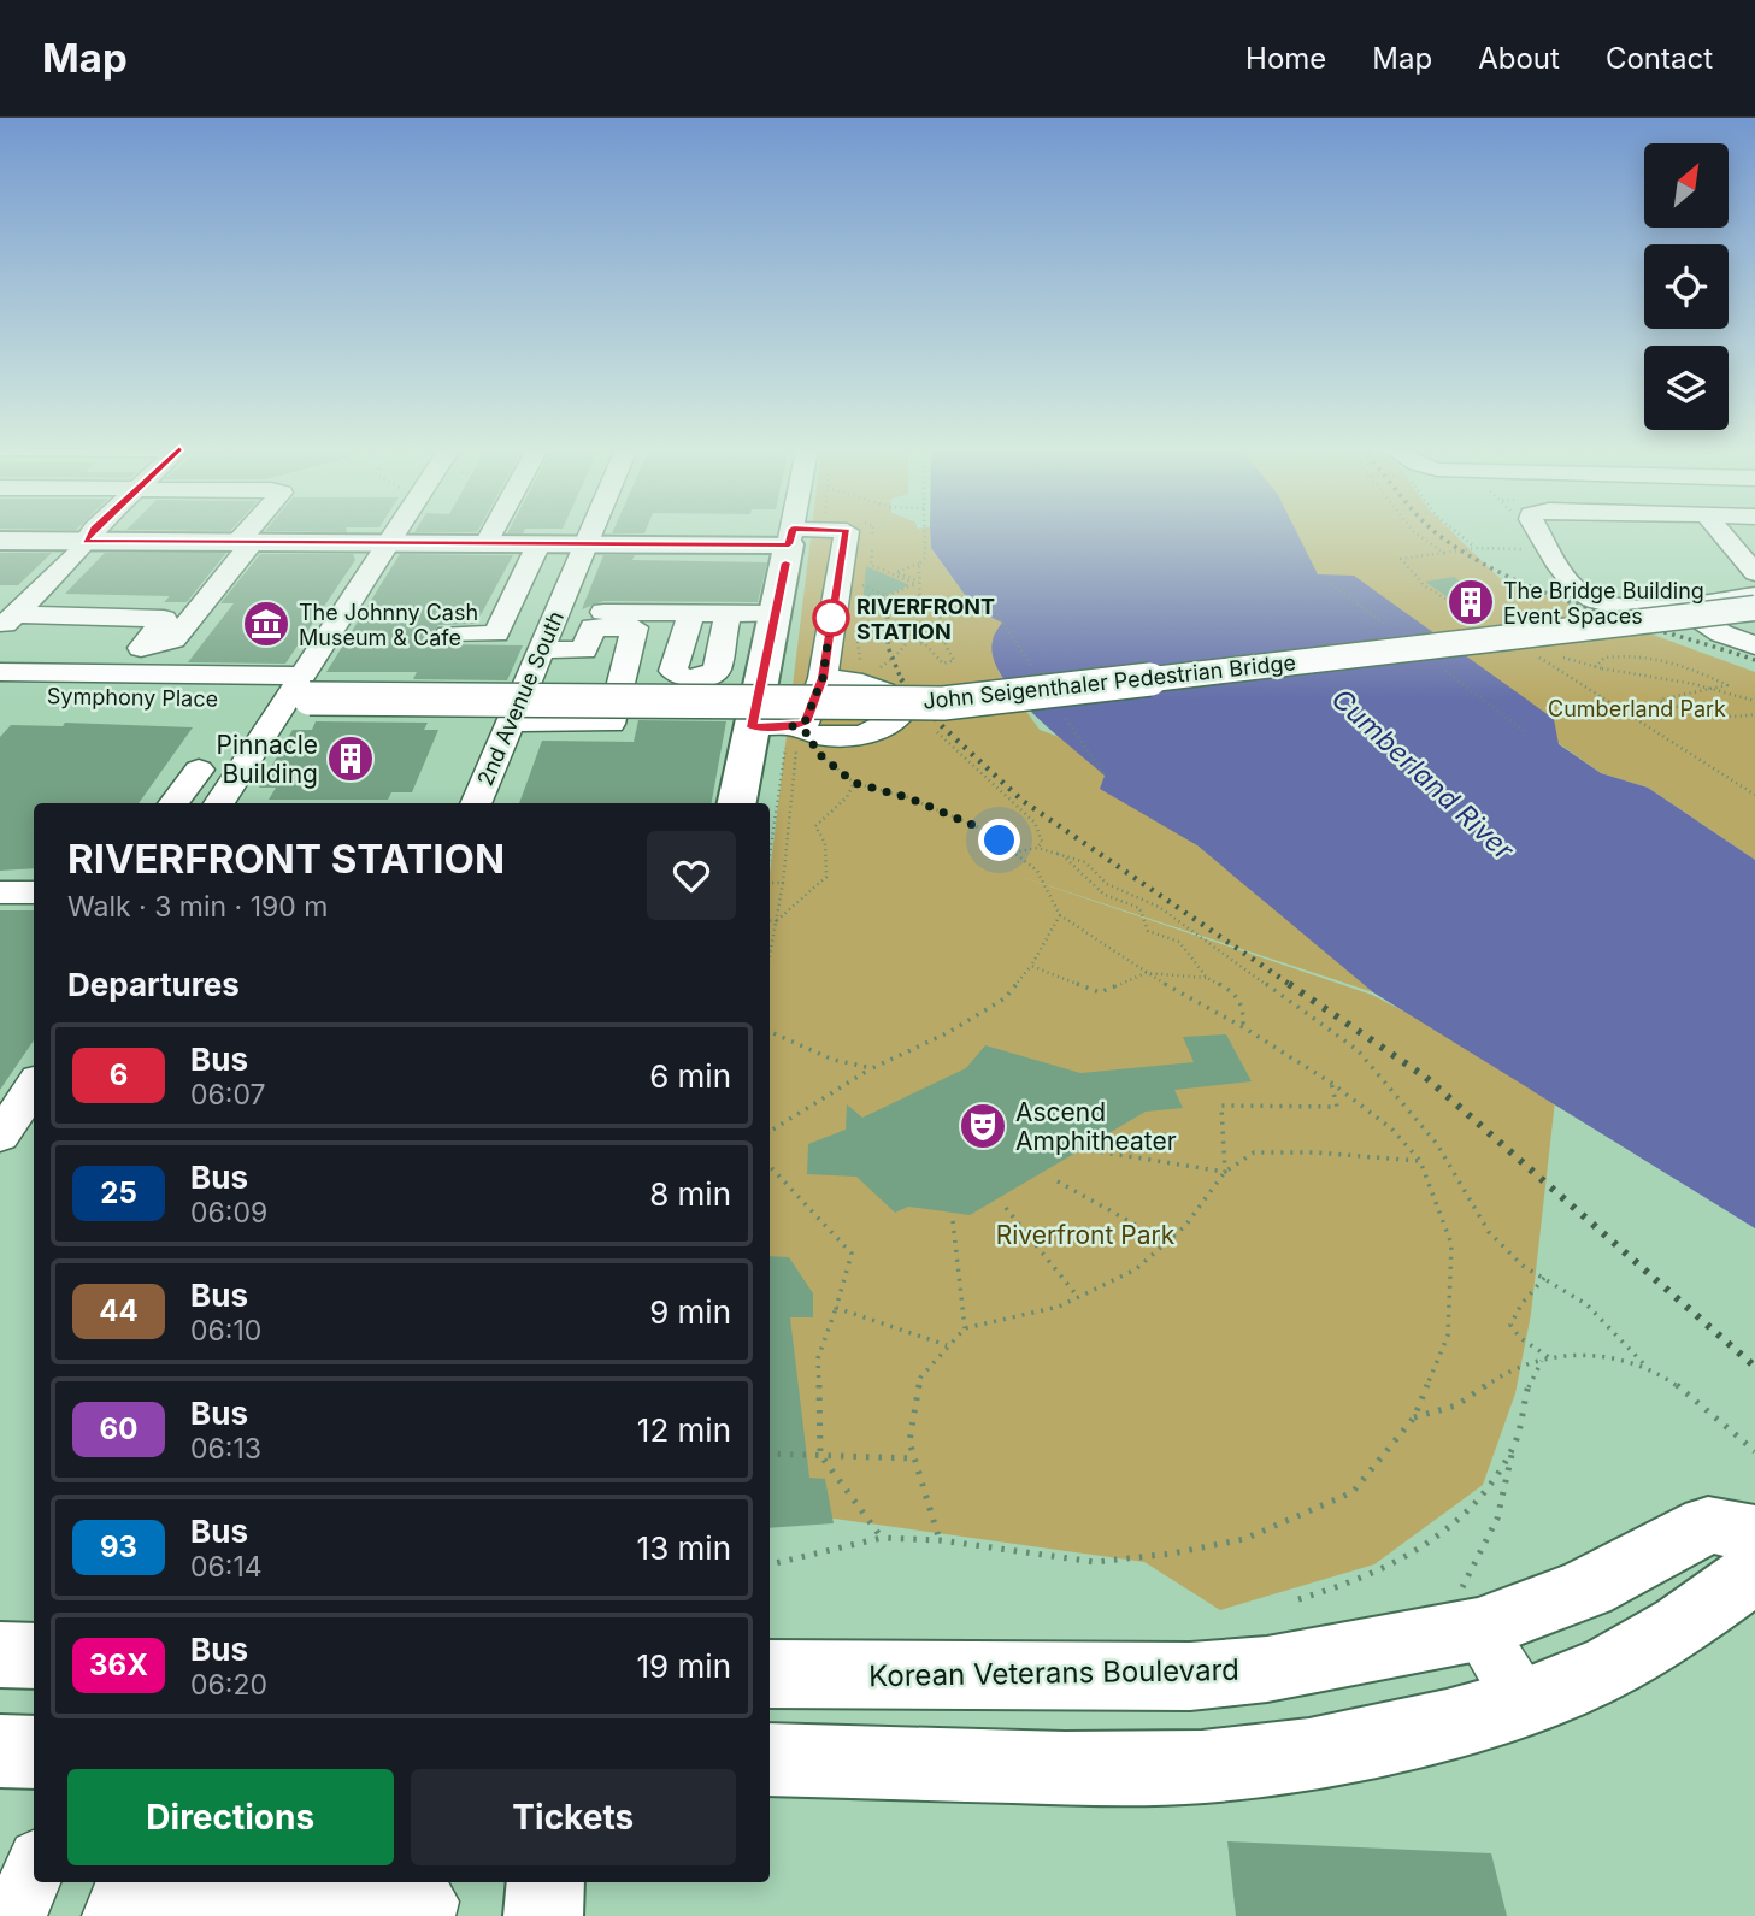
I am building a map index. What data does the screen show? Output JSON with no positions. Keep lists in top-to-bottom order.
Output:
{
  "streets": {
    "main road": ["Korean Veterans Boulevard"],
    "street": ["John Seigenthaler Pedestrian Bridge", "Symphony Place", "2nd Avenue South"]
  },
  "water": ["Cumberland River"],
  "parks": ["Cumberland Park", "Riverfront Park"],
  "places": {
    "building": ["The Bridge Building Event Spaces", "Pinnacle Building"],
    "other": ["RIVERFRONT STATION"],
    "museum": ["The Johnny Cash Museum & Cafe"],
    "theatre": ["Ascend Amphitheater"]
  },
  "lines": ["bus line 6"],
  "north": "top right",
  "page": {
    "header": "Map",
    "nav": [
      "Home",
      "Map",
      "About",
      "Contact"
    ],
    "heading": [
      ["RIVERFRONT STATION", "Walk · 3 min · 190 m"],
      "Departures"
    ],
    "list": [
      {
        "mark": "6",
        "name": "Bus",
        "note": "06:07",
        "value": "6 min"
      },
      {
        "mark": "25",
        "name": "Bus",
        "note": "06:09",
        "value": "8 min"
      },
      {
        "mark": "44",
        "name": "Bus",
        "note": "06:10",
        "value": "9 min"
      },
      {
        "mark": "60",
        "name": "Bus",
        "note": "06:13",
        "value": "12 min"
      },
      {
        "mark": "93",
        "name": "Bus",
        "note": "06:14",
        "value": "13 min"
      },
      {
        "mark": "36X",
        "name": "Bus",
        "note": "06:20",
        "value": "19 min"
      }
    ],
    "buttons": ["Directions", "Tickets"]
  }
}
